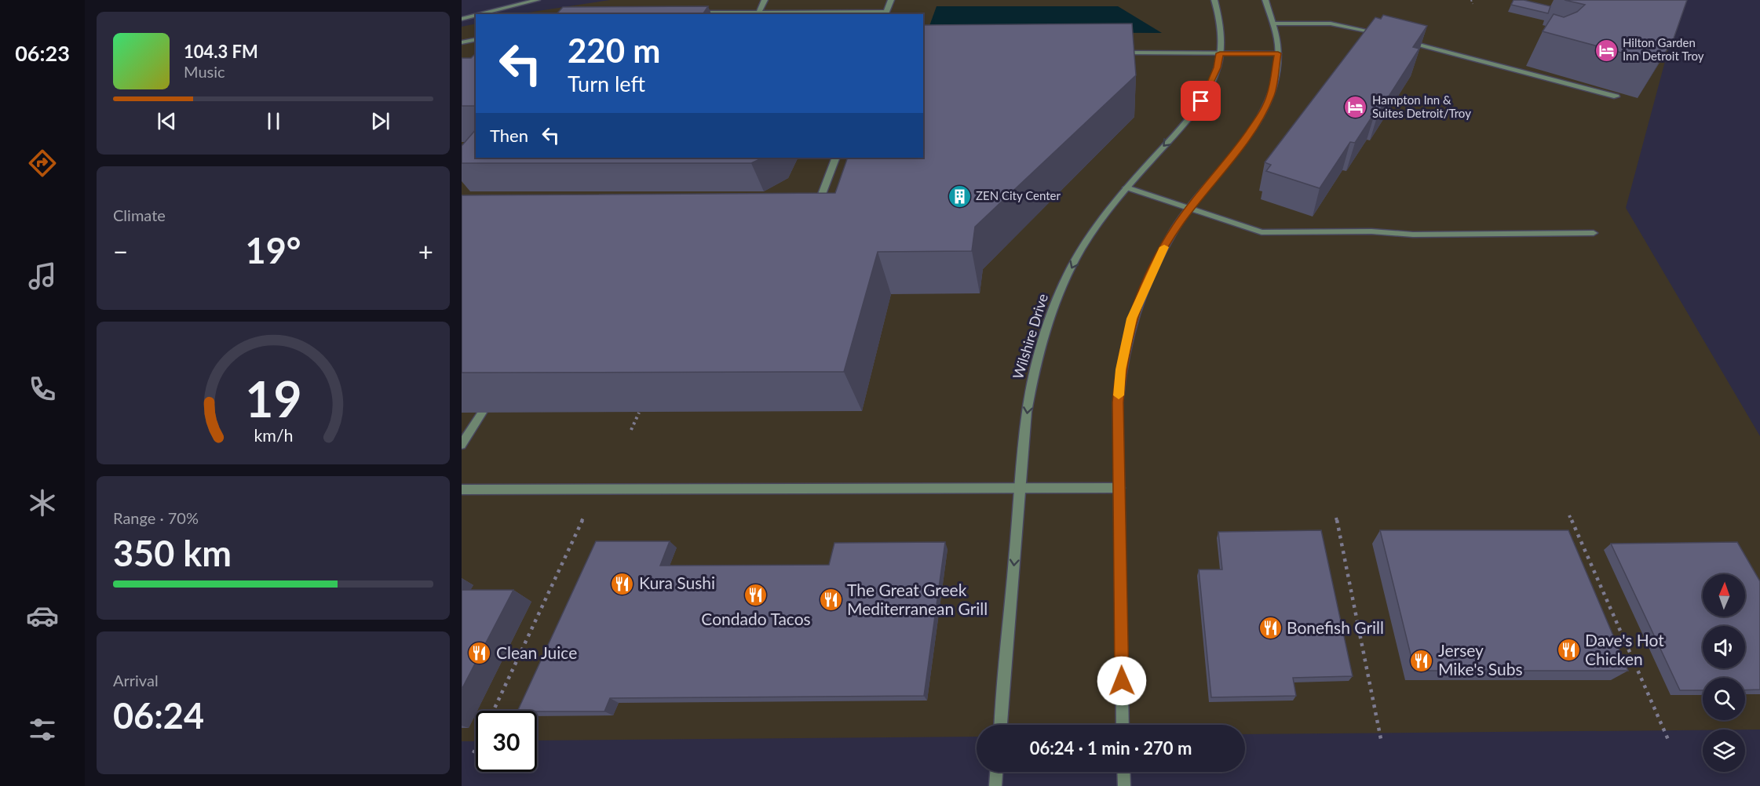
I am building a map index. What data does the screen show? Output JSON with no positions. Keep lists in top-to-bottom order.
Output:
{
  "streets": {
    "street": ["Wilshire Drive"]
  },
  "places": {
    "hotel": ["Hilton Garden Inn Detroit Troy", "Hampton Inn & Suites Detroit/Troy"],
    "building": ["ZEN City Center"],
    "restaurant": [
      "Kura Sushi",
      "Condado Tacos",
      "The Great Greek Mediterranean Grill",
      "Bonefish Grill",
      "Dave's Hot Chicken",
      "Clean Juice",
      "Jersey Mike's Subs"
    ]
  },
  "north": "top",
  "page": {
    "tabs": "06:23",
    "turn": ["220 m", "Turn left"],
    "song": ["104.3 FM", "Music"],
    "then": "Then",
    "tile": [
      "Climate",
      ["Range · 70%", "350 km"],
      ["Arrival", "06:24"]
    ],
    "heat": ["−", "19°", "+"],
    "limit": "30",
    "trip": "06:24 · 1 min · 270 m",
    "gauge": ["19", "km/h"]
  }
}
